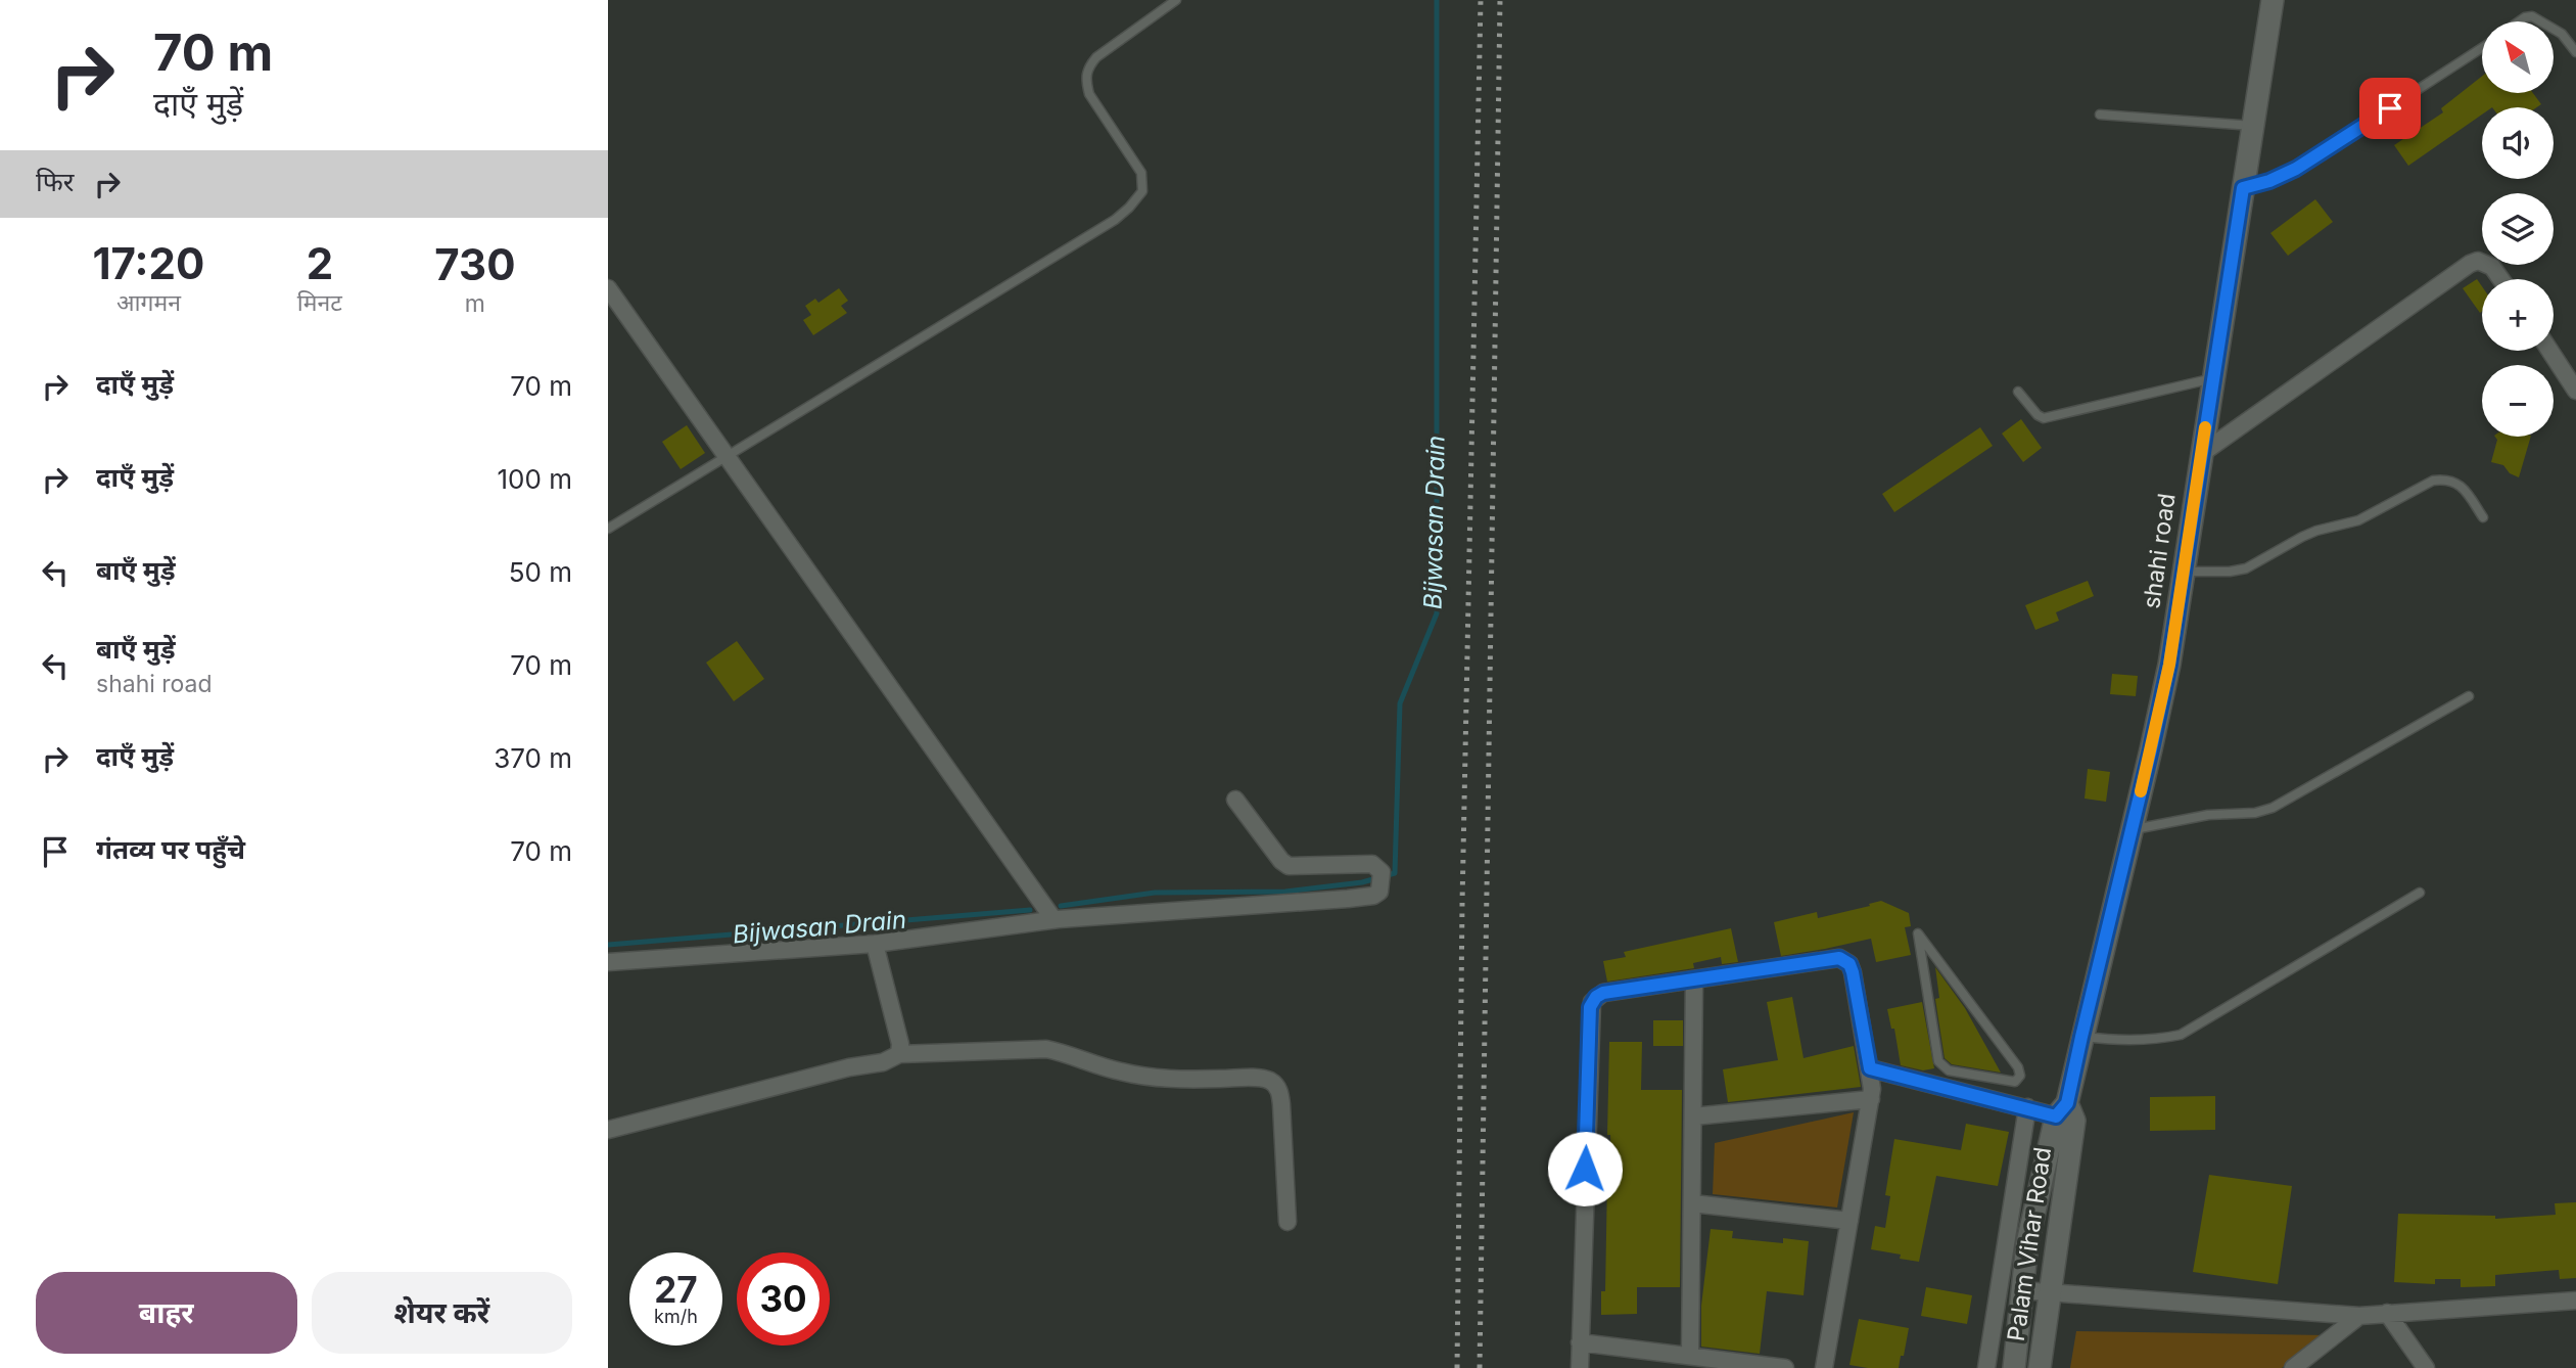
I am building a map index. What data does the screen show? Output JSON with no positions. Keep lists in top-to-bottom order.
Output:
{
  "streets": {
    "street": ["shahi road", "Palam Vihar Road"]
  },
  "crossings": [
    ["shahi road", "Palam Vihar Road"]
  ],
  "water": ["Bijwasan Drain"],
  "north": "top left",
  "page": {
    "turn": ["70 m", "दाएँ मुड़ें"],
    "map_buttons": ["+", "−"],
    "then": "फिर",
    "eta": [
      "17:20",
      "आगमन",
      "2",
      "मिनट",
      "730",
      "m"
    ],
    "list": [
      {
        "name": "दाएँ मुड़ें",
        "value": "70 m"
      },
      {
        "name": "दाएँ मुड़ें",
        "value": "100 m"
      },
      {
        "name": "बाएँ मुड़ें",
        "value": "50 m"
      },
      {
        "name": "बाएँ मुड़ें",
        "note": "shahi road",
        "value": "70 m"
      },
      {
        "name": "दाएँ मुड़ें",
        "value": "370 m"
      },
      {
        "name": "गंतव्य पर पहुँचे",
        "value": "70 m"
      }
    ],
    "speed": "27 km/h",
    "limit": "30",
    "buttons": ["बाहर", "शेयर करें"]
  }
}
